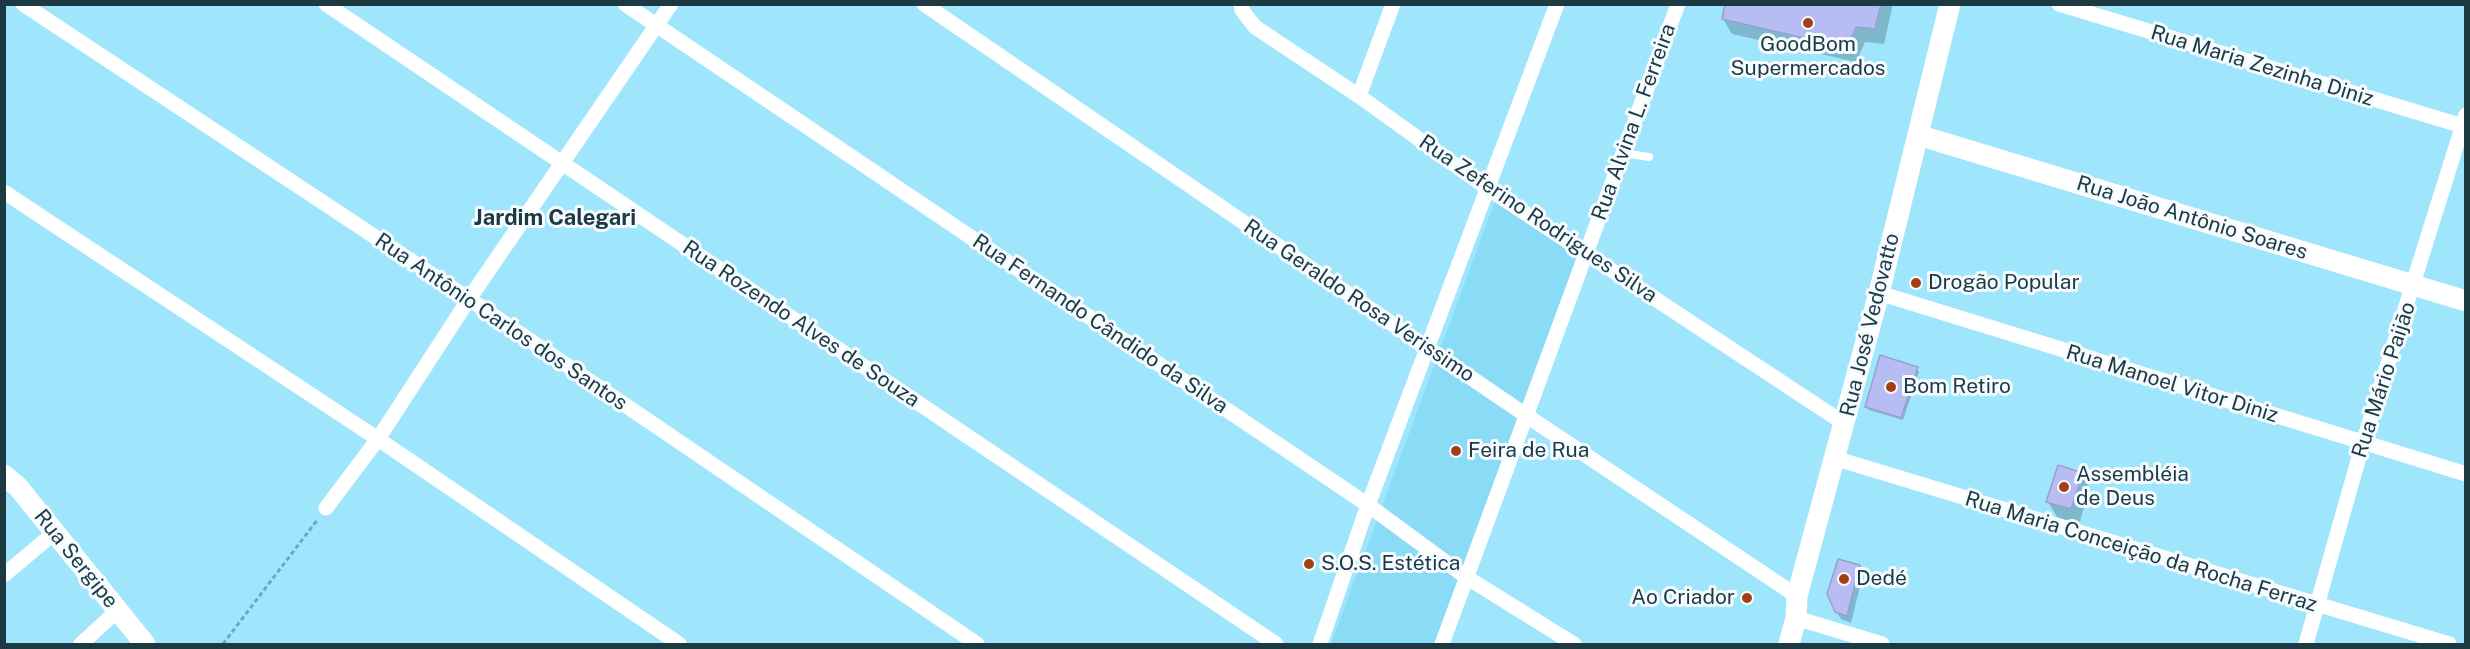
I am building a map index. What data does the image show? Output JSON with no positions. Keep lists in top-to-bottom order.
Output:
{
  "streets": {
    "street": [
      "Rua Maria Zezinha Diniz",
      "Rua Alvina L. Ferreira",
      "Rua João Antônio Soares",
      "Rua Zeferino Rodrigues Silva",
      "Rua Geraldo Rosa Verissimo",
      "Rua Antônio Carlos dos Santos",
      "Rua Rozendo Alves de Souza",
      "Rua Fernando Cândido da Silva",
      "Rua José Vedovatto",
      "Rua Mário Paijão",
      "Rua Manoel Vitor Diniz",
      "Rua Maria Conceição da Rocha Ferraz",
      "Rua Sergipe"
    ]
  },
  "crossings": [
    ["Rua Maria Zezinha Diniz", "Rua Mário Paijão"],
    ["Rua Alvina L. Ferreira", "Rua Zeferino Rodrigues Silva"],
    ["Rua Alvina L. Ferreira", "Rua Geraldo Rosa Verissimo"],
    ["Rua Alvina L. Ferreira", "Rua Fernando Cândido da Silva"],
    ["Rua João Antônio Soares", "Rua José Vedovatto"],
    ["Rua João Antônio Soares", "Rua Mário Paijão"],
    ["Rua Zeferino Rodrigues Silva", "Rua José Vedovatto"],
    ["Rua Geraldo Rosa Verissimo", "Rua José Vedovatto"],
    ["Rua José Vedovatto", "Rua Manoel Vitor Diniz"],
    ["Rua José Vedovatto", "Rua Maria Conceição da Rocha Ferraz"],
    ["Rua Mário Paijão", "Rua Manoel Vitor Diniz"],
    ["Rua Mário Paijão", "Rua Maria Conceição da Rocha Ferraz"]
  ],
  "districts": ["Jardim Calegari"],
  "places": [
    "GoodBom Supermercados",
    "Drogão Popular",
    "Bom Retiro",
    "Feira de Rua",
    "Assembléia de Deus",
    "S.O.S. Estética",
    "Dedé",
    "Ao Criador"
  ]
}
